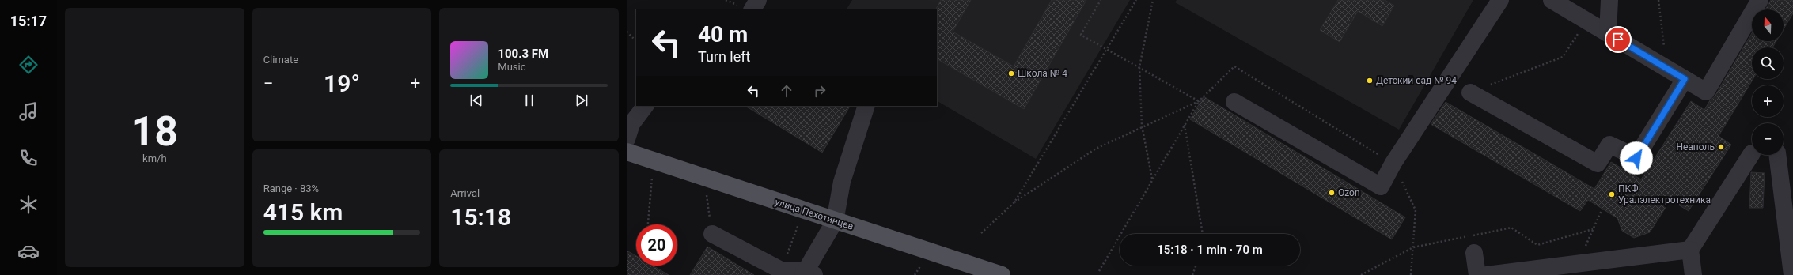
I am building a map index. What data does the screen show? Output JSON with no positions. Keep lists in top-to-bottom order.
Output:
{
  "streets": {
    "main road": ["улица Пехотинцев"]
  },
  "places": [
    "Школа № 4",
    "Детский сад № 94",
    "Неаполь",
    "Ozon",
    "ПКФ Уралэлектротехника"
  ],
  "north": "top",
  "page": {
    "tabs": "15:17",
    "tile": [
      ["18", "km/h"],
      "Climate",
      ["Range · 83%", "415 km"],
      ["Arrival", "15:18"]
    ],
    "map_buttons": ["+", "−"],
    "turn": ["40 m", "Turn left"],
    "song": ["100.3 FM", "Music"],
    "heat": ["−", "19°", "+"],
    "limit": "20",
    "trip": "15:18 · 1 min · 70 m"
  }
}
